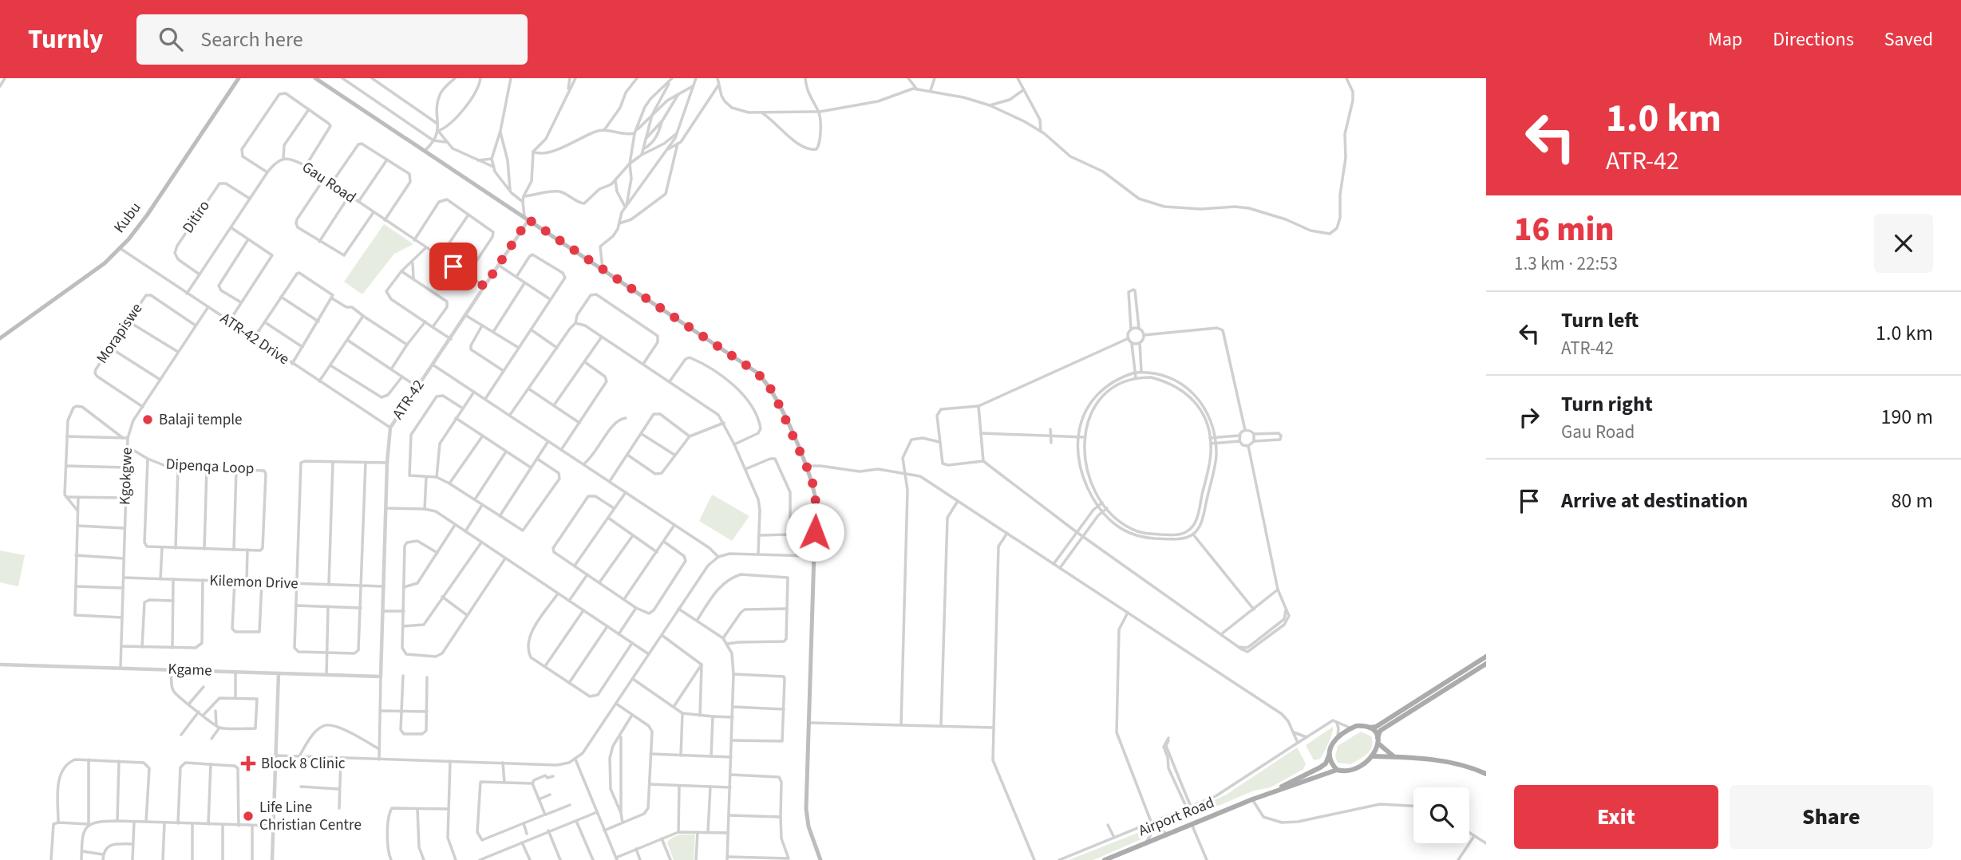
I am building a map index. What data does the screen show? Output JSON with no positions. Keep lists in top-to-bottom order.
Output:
{
  "streets": {
    "main road": ["Kubu", "Airport Road"],
    "street": [
      "Gau Road",
      "Ditiro",
      "Morapiswe",
      "ATR-42 Drive",
      "ATR-42",
      "Dipenqa Loop",
      "Kgokgwe",
      "Kilemon Drive",
      "Kgame"
    ]
  },
  "crossings": [
    ["Gau Road", "Ditiro"],
    ["Gau Road", "ATR-42 Drive"],
    ["Gau Road", "ATR-42"],
    ["Kubu", "ATR-42 Drive"],
    ["Morapiswe", "Kgokgwe"],
    ["ATR-42 Drive", "ATR-42"],
    ["ATR-42 Drive", "Kgokgwe"],
    ["ATR-42", "Kilemon Drive"],
    ["ATR-42", "Kgame"],
    ["Kgokgwe", "Kilemon Drive"],
    ["Kgokgwe", "Kgame"]
  ],
  "places": {
    "other": ["Balaji temple", "Life Line Christian Centre"],
    "health": ["Block 8 Clinic"]
  },
  "page": {
    "header": "Turnly",
    "search": "Search here",
    "nav": ["Map", "Directions", "Saved"],
    "turn": ["1.0 km", "ATR-42"],
    "heading": ["16 min", "1.3 km · 22:53"],
    "list": [
      {
        "name": "Turn left",
        "note": "ATR-42",
        "value": "1.0 km"
      },
      {
        "name": "Turn right",
        "note": "Gau Road",
        "value": "190 m"
      },
      {
        "name": "Arrive at destination",
        "value": "80 m"
      }
    ],
    "buttons": ["Exit", "Share"]
  }
}
